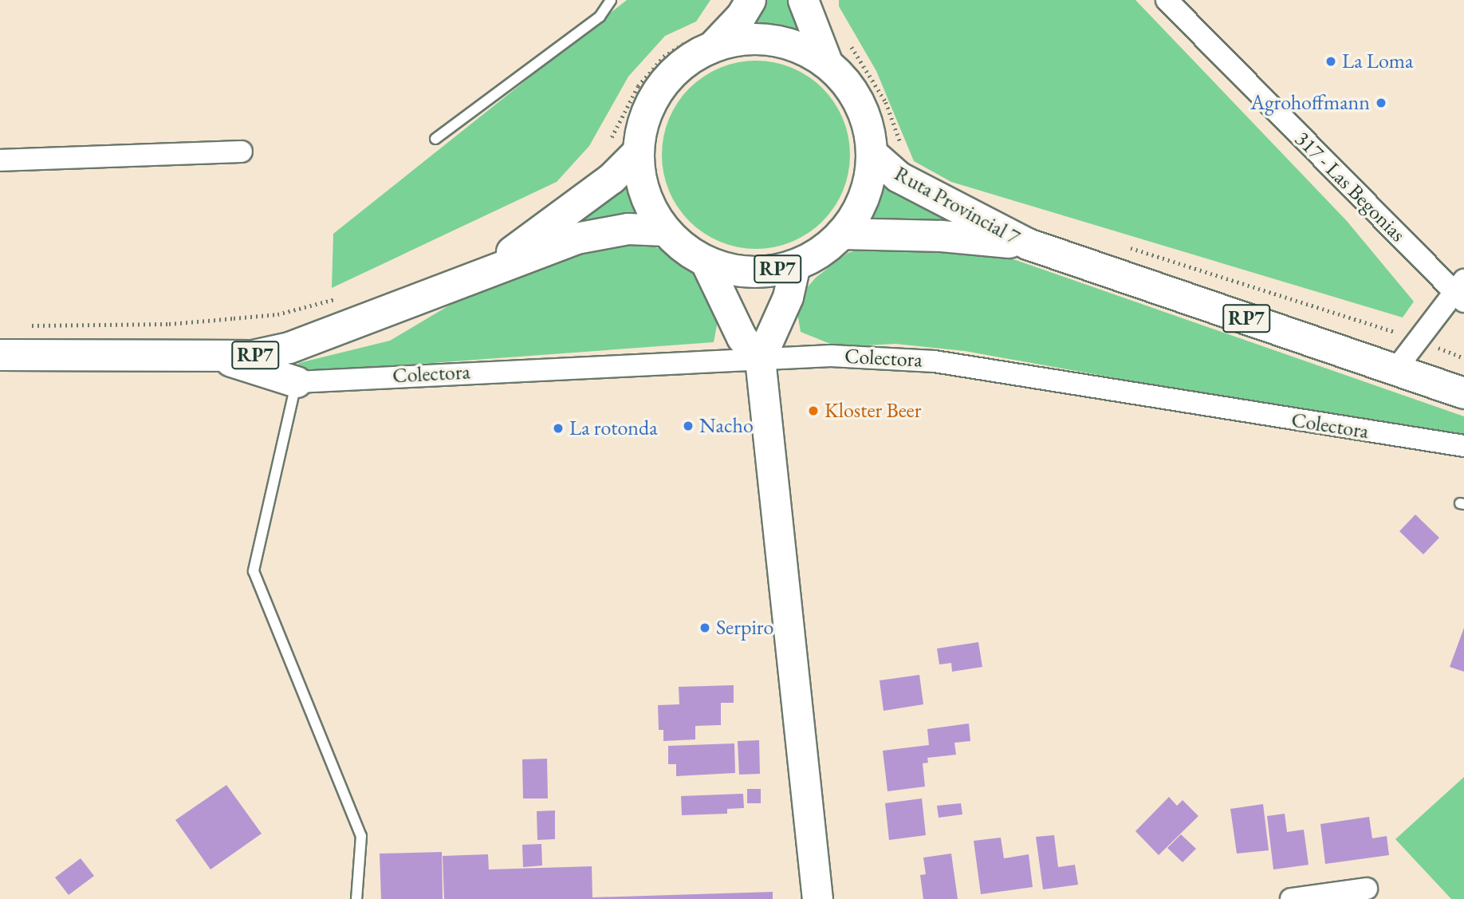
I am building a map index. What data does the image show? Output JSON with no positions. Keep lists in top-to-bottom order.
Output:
{
  "streets": {
    "main road": ["Ruta Provincial 7", "RP7"],
    "street": ["317 - Las Begonias", "Colectora"]
  },
  "crossings": [
    ["Ruta Provincial 7", "RP7"]
  ],
  "places": [
    "La Loma",
    "Agrohoffmann",
    "Kloster Beer",
    "Nacho",
    "La rotonda",
    "Serpiro"
  ]
}
